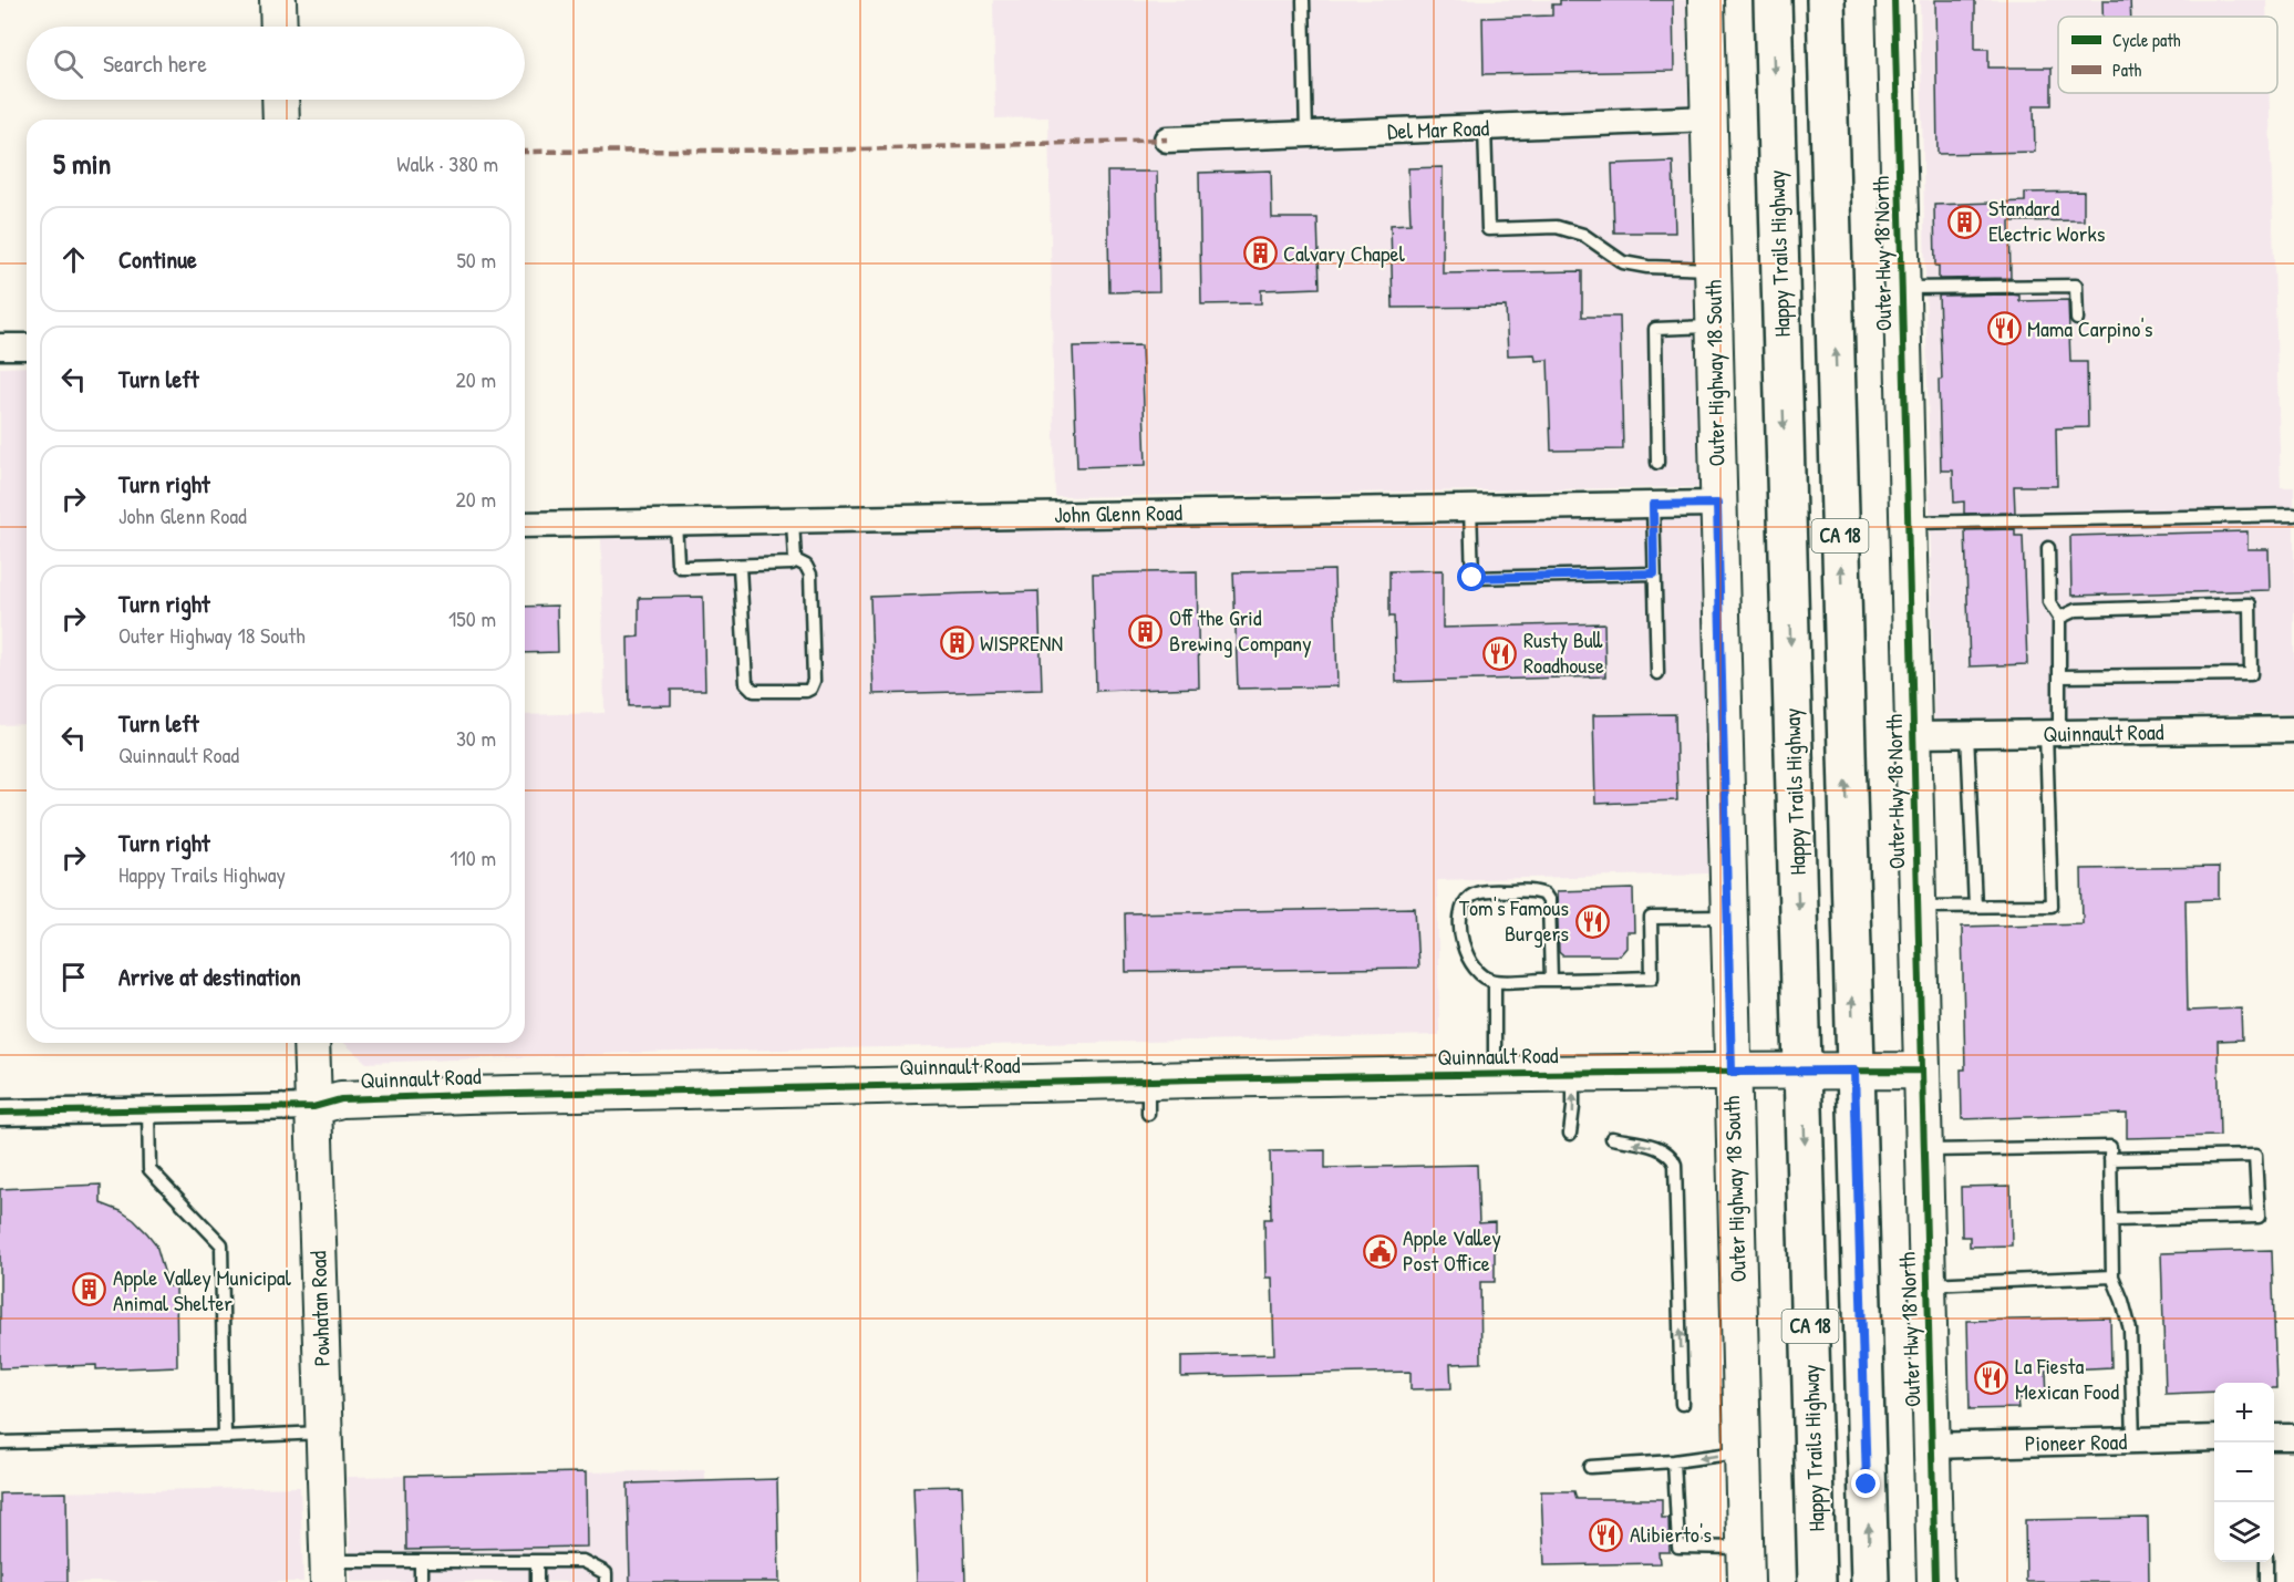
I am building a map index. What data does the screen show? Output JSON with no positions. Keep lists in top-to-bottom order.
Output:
{
  "streets": {
    "main road": ["Happy Trails Highway", "CA 18"],
    "street": [
      "Del Mar Road",
      "Outer Hwy 18 North",
      "Outer Highway 18 South",
      "John Glenn Road",
      "Quinnault Road",
      "Powhatan Road",
      "Pioneer Road"
    ]
  },
  "crossings": [
    ["Del Mar Road", "Outer Highway 18 South"],
    ["Happy Trails Highway", "Quinnault Road"],
    ["Outer Hwy 18 North", "Quinnault Road"],
    ["Outer Hwy 18 North", "Pioneer Road"],
    ["Outer Highway 18 South", "John Glenn Road"],
    ["Outer Highway 18 South", "Quinnault Road"],
    ["CA 18", "Quinnault Road"],
    ["Quinnault Road", "Powhatan Road"]
  ],
  "places": {
    "building": [
      "Standard Electric Works",
      "Calvary Chapel",
      "Off the Grid Brewing Company",
      "WISPRENN",
      "Apple Valley Municipal Animal Shelter"
    ],
    "restaurant": [
      "Mama Carpino's",
      "Rusty Bull Roadhouse",
      "Tom's Famous Burgers",
      "La Fiesta Mexican Food",
      "Alibierto's"
    ],
    "public building": ["Apple Valley Post Office"]
  },
  "legend": ["Cycle path", "Path"],
  "page": {
    "search": "Search here",
    "heading": ["5 min", "Walk · 380 m"],
    "list": [
      ["Continue", "50 m"],
      ["Turn left", "20 m"],
      ["Turn right", "John Glenn Road", "20 m"],
      ["Turn right", "Outer Highway 18 South", "150 m"],
      ["Turn left", "Quinnault Road", "30 m"],
      ["Turn right", "Happy Trails Highway", "110 m"],
      "Arrive at destination"
    ],
    "map_buttons": ["+", "−"]
  }
}
